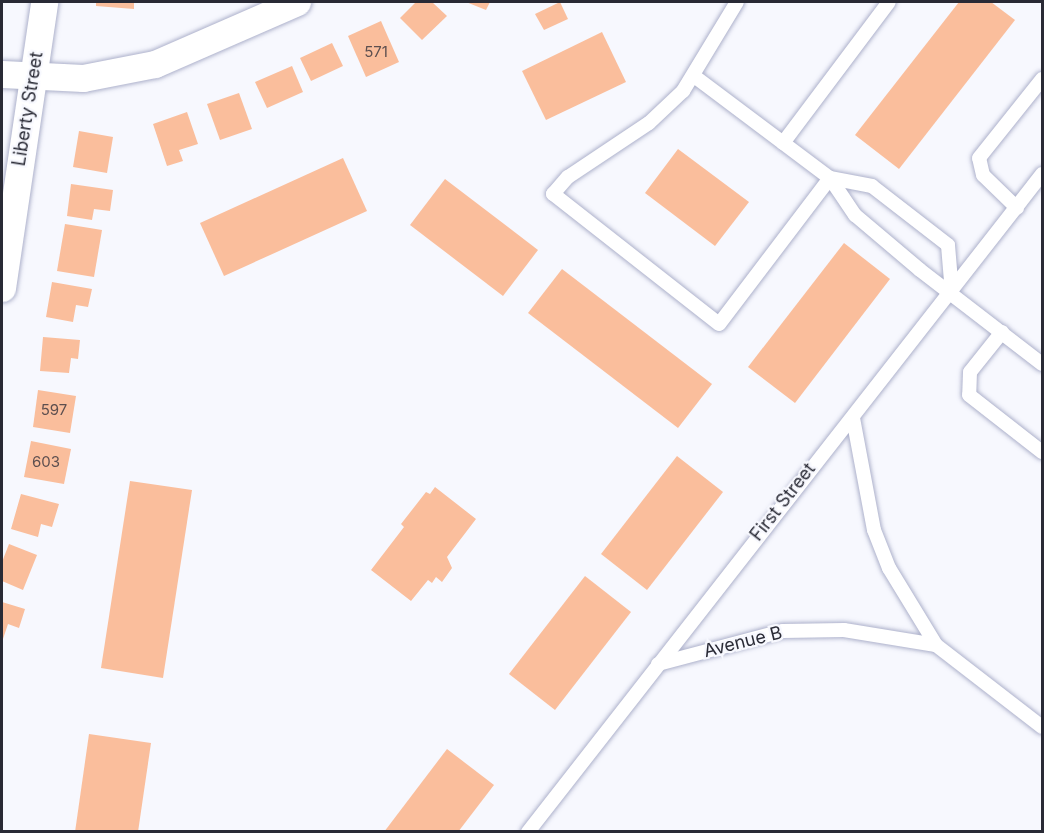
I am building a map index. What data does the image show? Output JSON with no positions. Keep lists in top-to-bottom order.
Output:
{
  "streets": {
    "street": ["Liberty Street"],
    "lane": ["First Street", "Avenue B"]
  },
  "crossings": [
    ["First Street", "Avenue B"]
  ],
  "house_numbers": ["571", "597", "603"]
}
